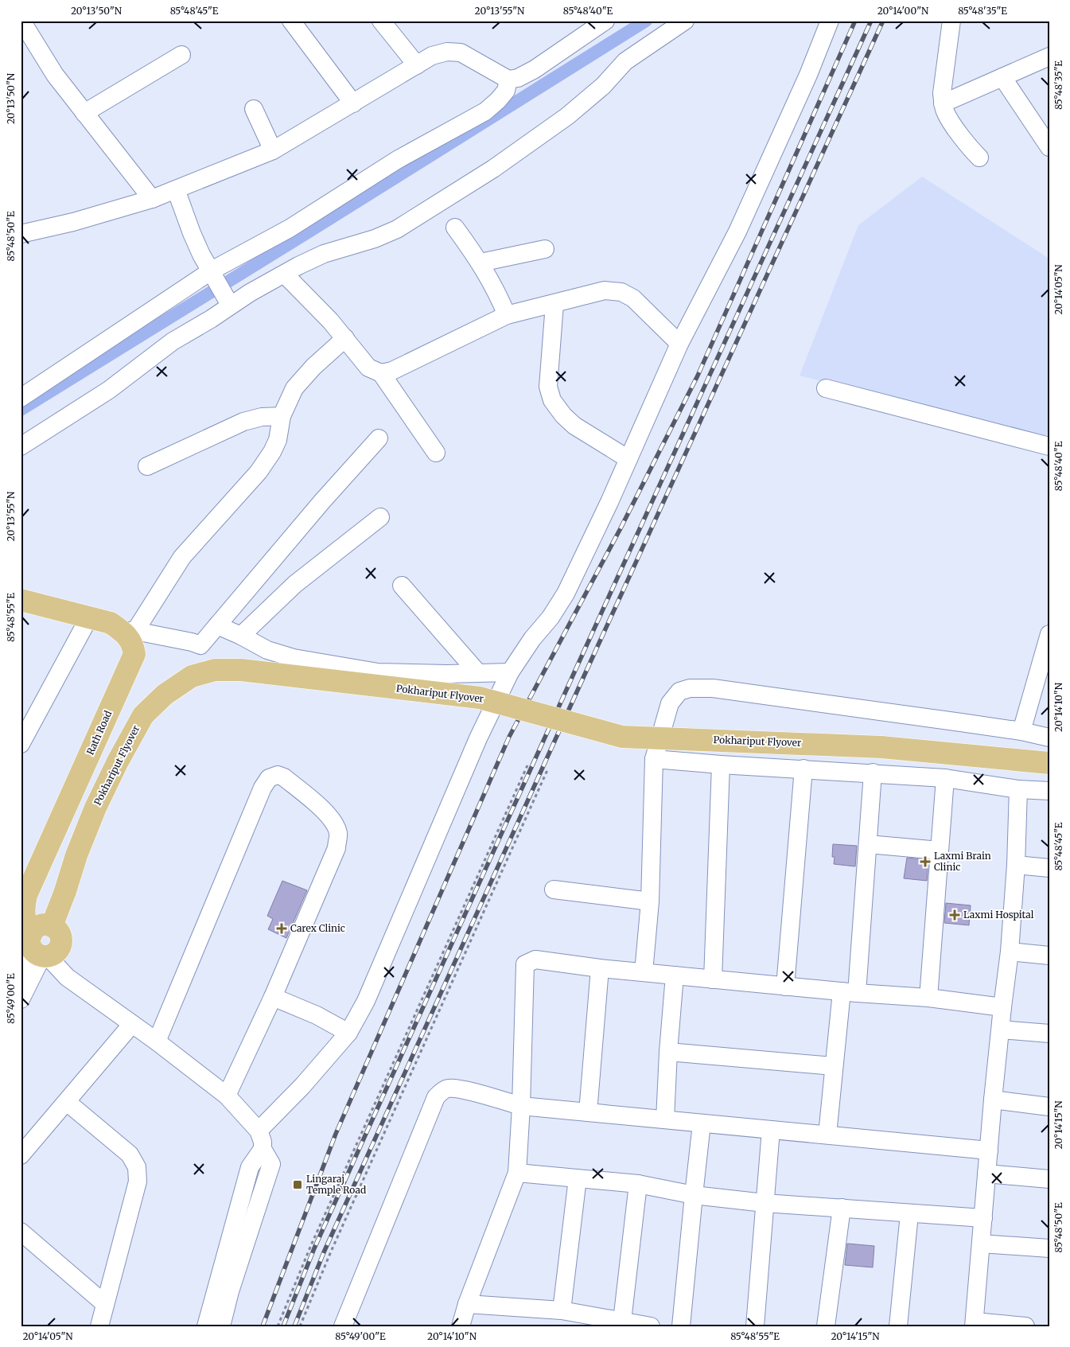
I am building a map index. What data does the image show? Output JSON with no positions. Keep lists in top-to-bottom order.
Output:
{
  "streets": {
    "main road": ["Pokhariput Flyover", "Rath Road"]
  },
  "crossings": [
    ["Pokhariput Flyover", "Rath Road"]
  ],
  "places": {
    "health": ["Laxmi Brain Clinic", "Laxmi Hospital", "Carex Clinic"],
    "transit": ["Lingaraj Temple Road"]
  },
  "coordinates": [
    "20°13'50\"N",
    "85°48'45\"E",
    "20°13'55\"N",
    "85°48'40\"E",
    "20°14'00\"N",
    "85°48'35\"E",
    "85°48'50\"E",
    "20°14'05\"N",
    "85°48'55\"E",
    "20°14'10\"N",
    "85°49'00\"E",
    "20°14'15\"N"
  ]
}
